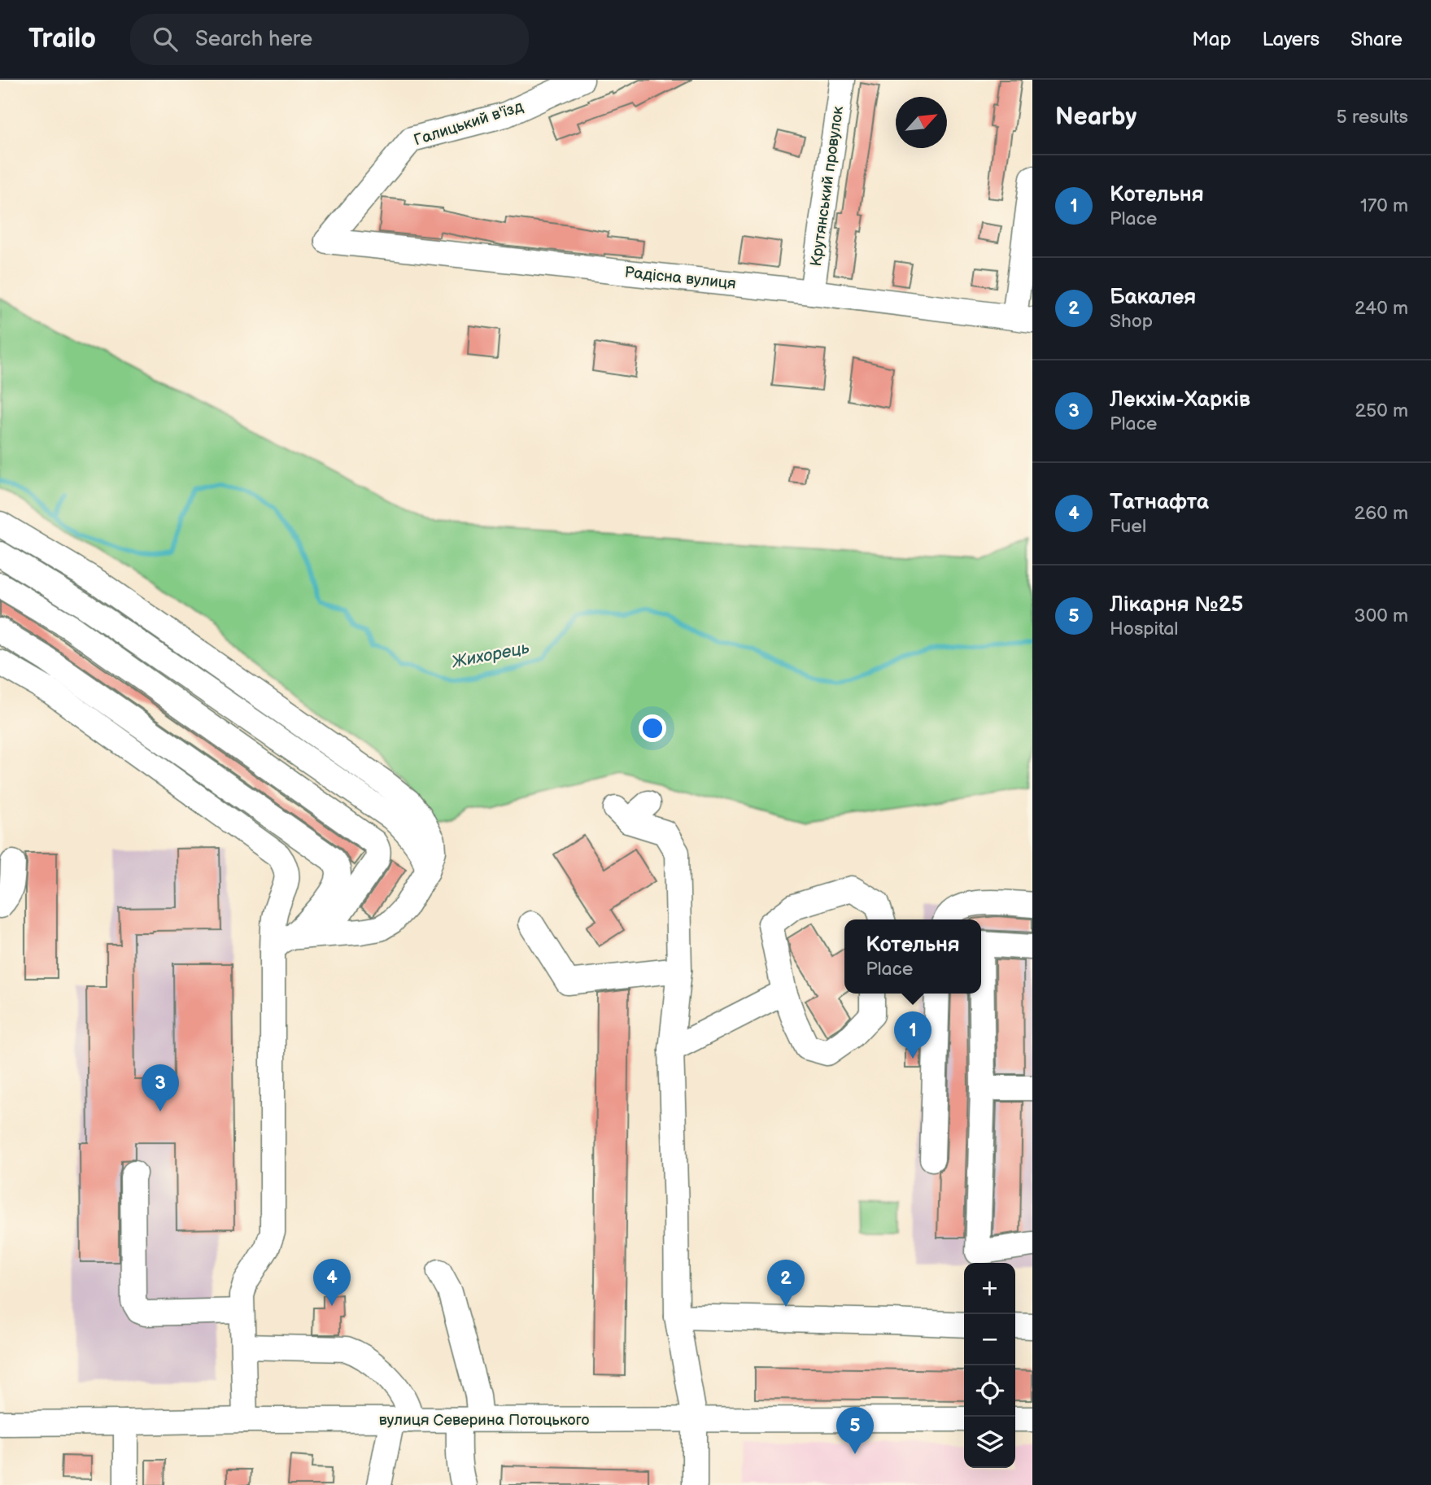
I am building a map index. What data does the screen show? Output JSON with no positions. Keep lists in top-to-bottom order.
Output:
{
  "streets": {
    "street": [
      "Галицький в'їзд",
      "Крутянський провулок",
      "Радісна вулиця",
      "вулиця Северина Потоцького"
    ]
  },
  "crossings": [
    ["Галицький в'їзд", "Радісна вулиця"],
    ["Крутянський провулок", "Радісна вулиця"]
  ],
  "water": ["Жихорець"],
  "north": "top right",
  "page": {
    "header": "Trailo",
    "search": "Search here",
    "nav": ["Map", "Layers", "Share"],
    "heading": ["Nearby", "5 results"],
    "list": [
      {
        "mark": "1",
        "name": "Котельня",
        "note": "Place",
        "value": "170 m"
      },
      {
        "mark": "2",
        "name": "Бакалея",
        "note": "Shop",
        "value": "240 m"
      },
      {
        "mark": "3",
        "name": "Лекхім-Харків",
        "note": "Place",
        "value": "250 m"
      },
      {
        "mark": "4",
        "name": "Татнафта",
        "note": "Fuel",
        "value": "260 m"
      },
      {
        "mark": "5",
        "name": "Лікарня №25",
        "note": "Hospital",
        "value": "300 m"
      }
    ],
    "popup": ["Котельня", "Place"],
    "pins": [
      "1",
      "3",
      "4",
      "2",
      "5"
    ],
    "map_buttons": ["+", "−"]
  }
}
